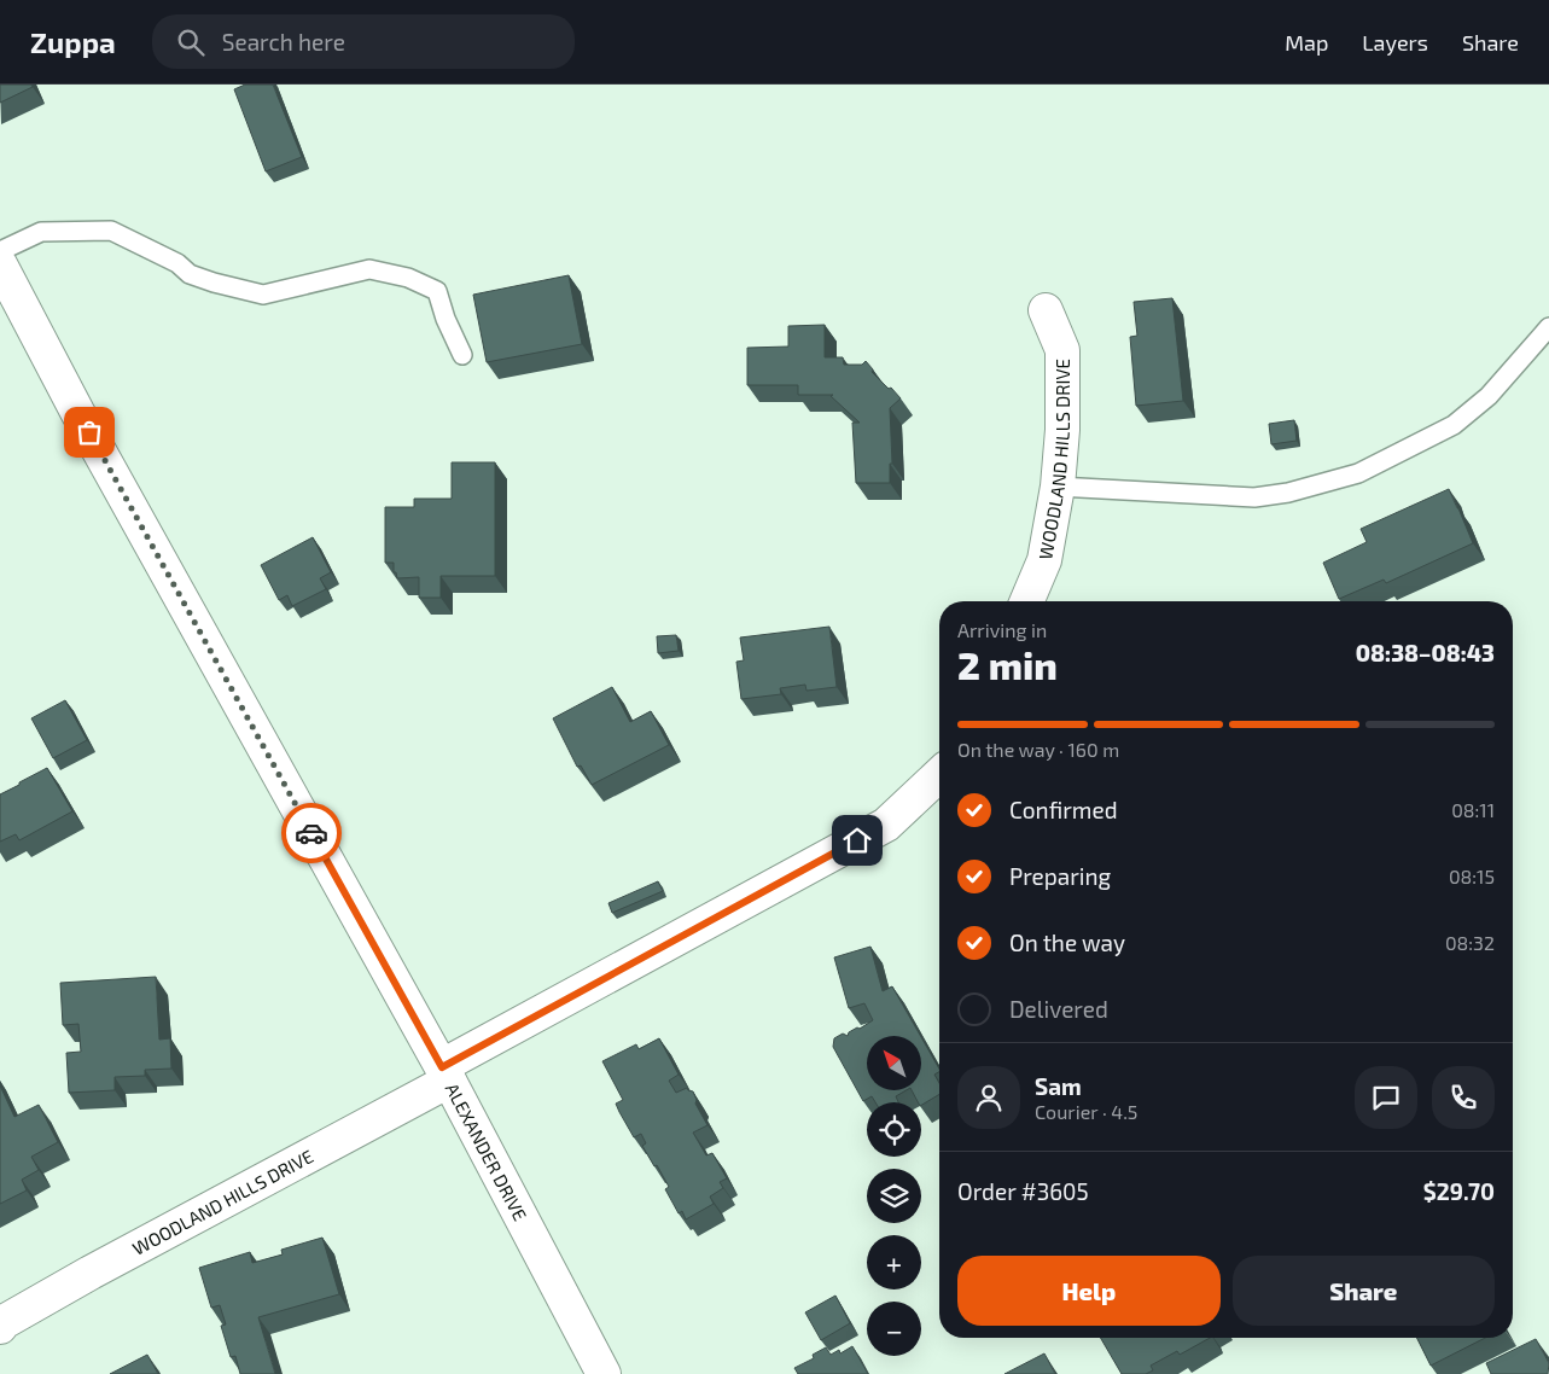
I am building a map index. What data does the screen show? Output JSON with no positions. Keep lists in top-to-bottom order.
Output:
{
  "streets": {
    "street": ["WOODLAND HILLS DRIVE", "ALEXANDER DRIVE"]
  },
  "crossings": [
    ["WOODLAND HILLS DRIVE", "ALEXANDER DRIVE"]
  ],
  "north": "top left",
  "page": {
    "header": "Zuppa",
    "search": "Search here",
    "nav": ["Map", "Layers", "Share"],
    "heading": ["2 min", "Arriving in", "08:38–08:43"],
    "panel": [
      "Sam",
      "Courier · 4.5",
      "Order #3605",
      "$29.70"
    ],
    "bar": "On the way · 160 m",
    "list": [
      ["Confirmed", "08:11"],
      ["Preparing", "08:15"],
      ["On the way", "08:32"],
      "Delivered"
    ],
    "map_buttons": ["+", "−"],
    "buttons": ["Help", "Share"]
  }
}
